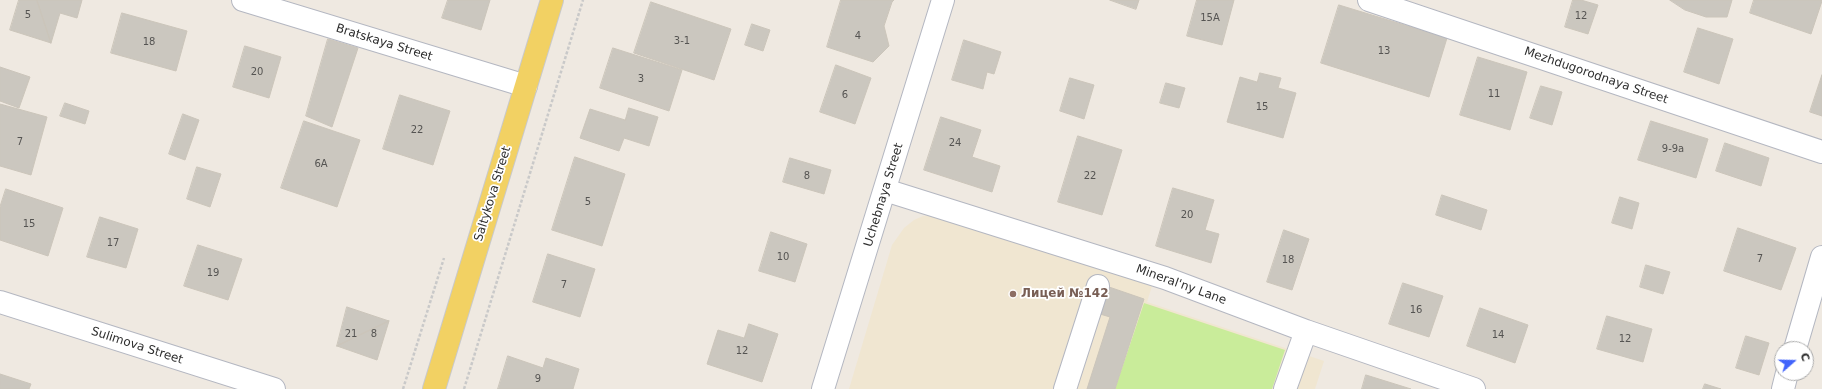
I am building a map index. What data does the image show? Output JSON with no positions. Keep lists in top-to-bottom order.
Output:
{
  "streets": {
    "main road": ["Saltykova Street"],
    "street": [
      "Bratskaya Street",
      "Mezhdugorodnaya Street",
      "Uchebnaya Street",
      "Mineral'ny Lane",
      "Sulimova Street"
    ]
  },
  "crossings": [
    ["Bratskaya Street", "Saltykova Street"],
    ["Uchebnaya Street", "Mineral'ny Lane"]
  ],
  "places": ["Лицей №142"],
  "house_numbers": [
    "5",
    "12",
    "15А",
    "4",
    "3-1",
    "18",
    "13",
    "20",
    "3",
    "11",
    "6",
    "15",
    "22",
    "7",
    "24",
    "9-9а",
    "6А",
    "8",
    "22",
    "5",
    "20",
    "15",
    "17",
    "10",
    "7",
    "18",
    "19",
    "7",
    "16",
    "21",
    "8",
    "14",
    "12",
    "12",
    "9"
  ],
  "north": "right"
}
